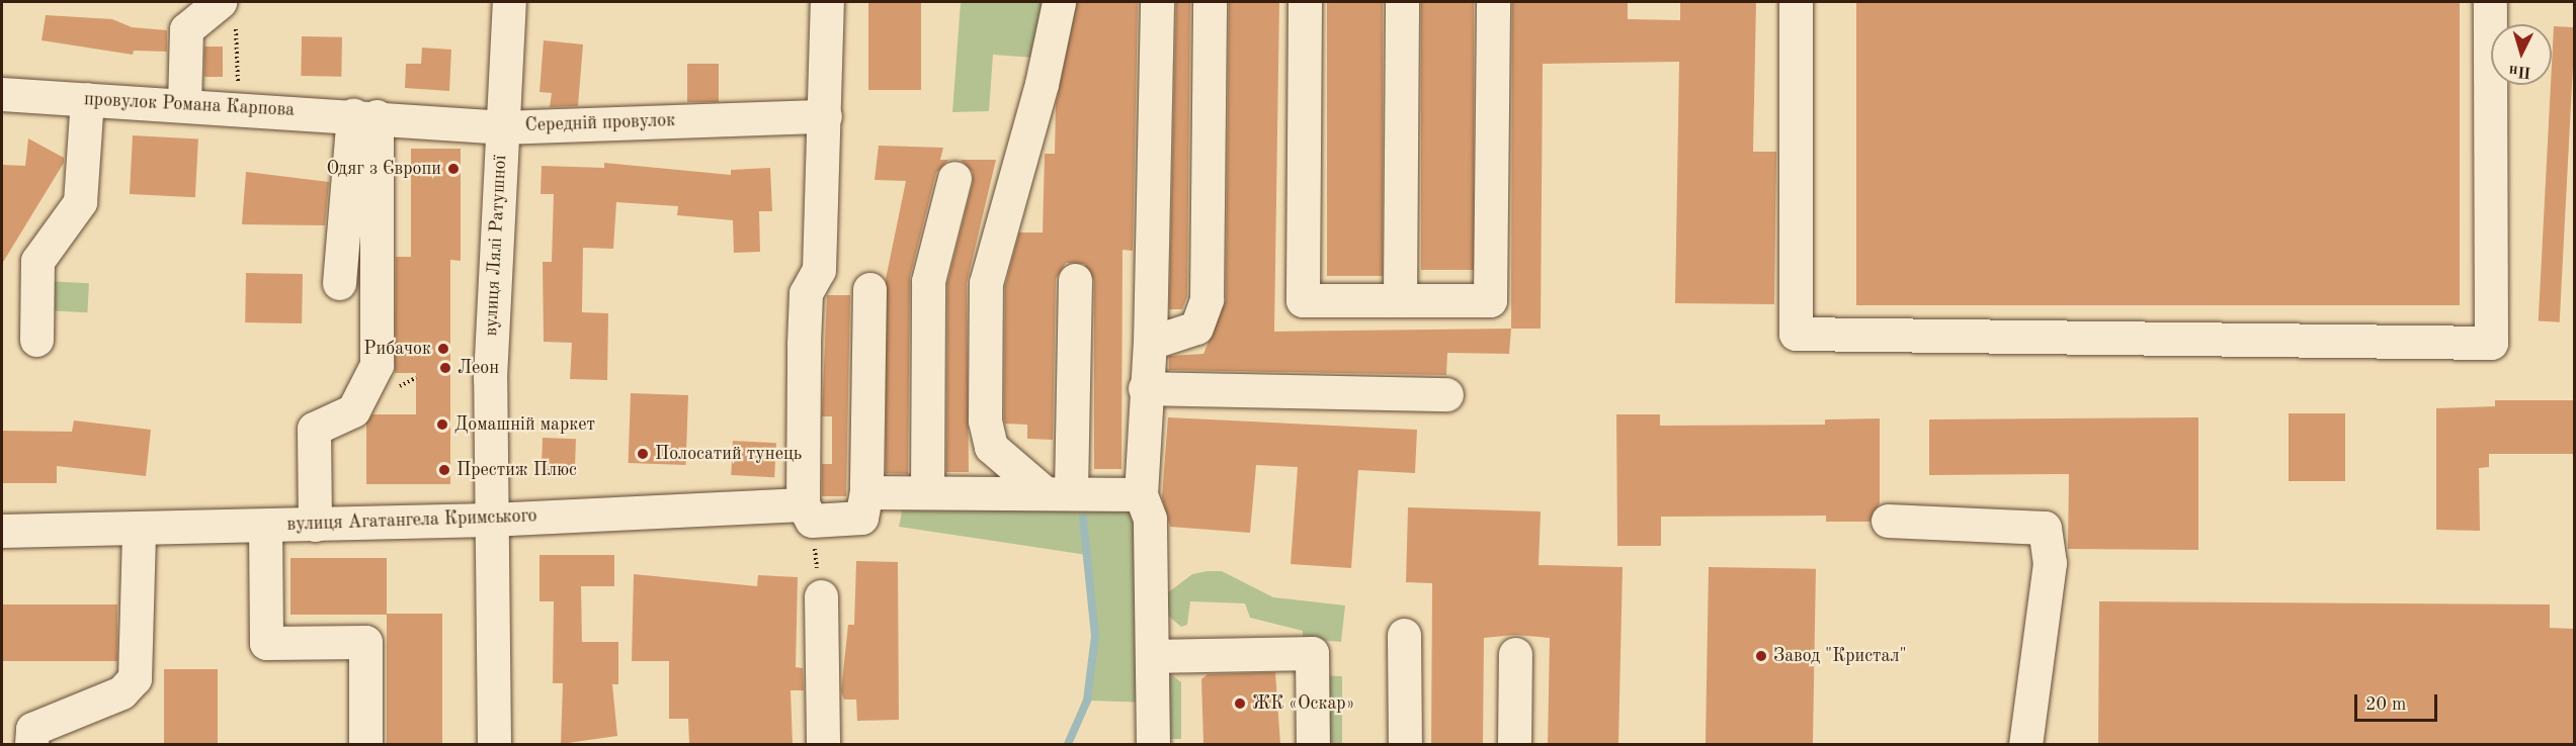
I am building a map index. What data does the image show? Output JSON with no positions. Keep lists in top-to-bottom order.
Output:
{
  "streets": {
    "street": [
      "провулок Романа Карпова",
      "Середній провулок",
      "вулиця Лялі Ратушної",
      "вулиця Агатангела Кримського"
    ]
  },
  "crossings": [
    ["провулок Романа Карпова", "Середній провулок"],
    ["Середній провулок", "вулиця Лялі Ратушної"],
    ["вулиця Лялі Ратушної", "вулиця Агатангела Кримського"]
  ],
  "places": [
    "Одяг з Європи",
    "Рибачок",
    "Леон",
    "Домашній маркет",
    "Полосатий тунець",
    "Престиж Плюс",
    "Завод \"Кристал\"",
    "ЖК «Оскар»"
  ],
  "scale_bar": "20 m",
  "north": "bottom"
}
